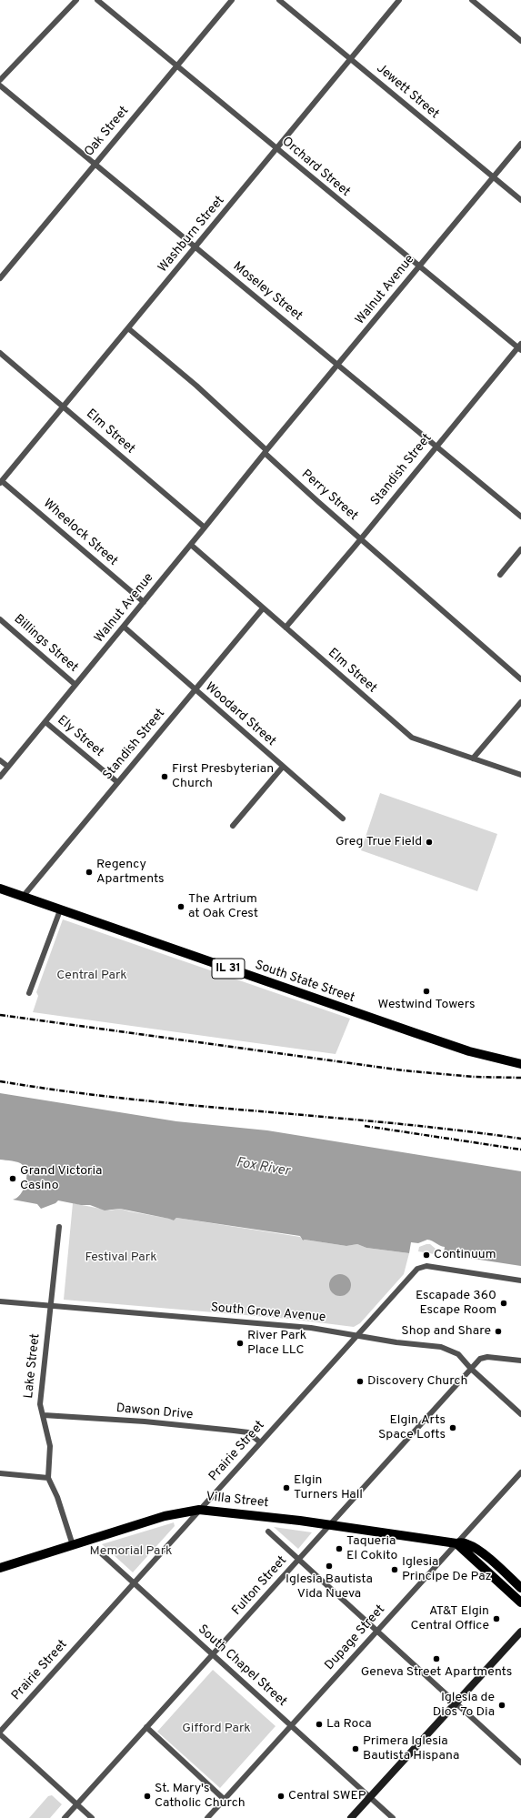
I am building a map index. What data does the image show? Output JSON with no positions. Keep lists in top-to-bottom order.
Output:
{
  "streets": {
    "main road": ["IL 31", "South State Street", "Villa Street"],
    "street": [
      "Jewett Street",
      "Oak Street",
      "Orchard Street",
      "Washburn Street",
      "Walnut Avenue",
      "Moseley Street",
      "Elm Street",
      "Standish Street",
      "Perry Street",
      "Wheelock Street",
      "Billings Street",
      "Woodard Street",
      "Ely Street",
      "South Grove Avenue",
      "Lake Street",
      "Dawson Drive",
      "Prairie Street",
      "Fulton Street",
      "Dupage Street",
      "South Chapel Street"
    ]
  },
  "crossings": [
    ["Jewett Street", "Washburn Street"],
    ["Jewett Street", "Walnut Avenue"],
    ["Oak Street", "Orchard Street"],
    ["Oak Street", "Moseley Street"],
    ["Orchard Street", "Washburn Street"],
    ["Orchard Street", "Walnut Avenue"],
    ["Orchard Street", "Standish Street"],
    ["Washburn Street", "Moseley Street"],
    ["Washburn Street", "Elm Street"],
    ["Washburn Street", "Perry Street"],
    ["Washburn Street", "Wheelock Street"],
    ["Walnut Avenue", "Moseley Street"],
    ["Walnut Avenue", "Elm Street"],
    ["Walnut Avenue", "Perry Street"],
    ["Walnut Avenue", "Wheelock Street"],
    ["Walnut Avenue", "Billings Street"],
    ["Walnut Avenue", "Woodard Street"],
    ["Walnut Avenue", "Ely Street"],
    ["Moseley Street", "Standish Street"],
    ["Elm Street", "Standish Street"],
    ["Standish Street", "Perry Street"],
    ["Standish Street", "Woodard Street"],
    ["Standish Street", "Ely Street"],
    ["Standish Street", "South State Street"],
    ["South Grove Avenue", "Lake Street"],
    ["South Grove Avenue", "Prairie Street"],
    ["South Grove Avenue", "Fulton Street"],
    ["Lake Street", "Dawson Drive"],
    ["Lake Street", "Villa Street"],
    ["Dawson Drive", "Prairie Street"],
    ["Prairie Street", "Villa Street"],
    ["Prairie Street", "South Chapel Street"],
    ["Villa Street", "Fulton Street"],
    ["Villa Street", "Dupage Street"],
    ["Fulton Street", "South Chapel Street"],
    ["Dupage Street", "South Chapel Street"]
  ],
  "water": ["Fox River"],
  "parks": [
    "Central Park",
    "Festival Park",
    "Memorial Park",
    "Gifford Park"
  ],
  "places": [
    "First Presbyterian Church",
    "Greg True Field",
    "Regency Apartments",
    "The Artrium at Oak Crest",
    "Westwind Towers",
    "Grand Victoria Casino",
    "Continuum",
    "Escapade 360 Escape Room",
    "Shop and Share",
    "River Park Place LLC",
    "Discovery Church",
    "Elgin Arts Space Lofts",
    "Elgin Turners Hall",
    "Taqueria El Cokito",
    "Iglesia Bautista Vida Nueva",
    "Iglesia Principe De Paz",
    "AT&T Elgin Central Office",
    "Geneva Street Apartments",
    "Iglesia de Dios 7o Dia",
    "La Roca",
    "Primera Iglesia Bautista Hispana",
    "St. Mary's Catholic Church",
    "Central SWEP"
  ]
}
